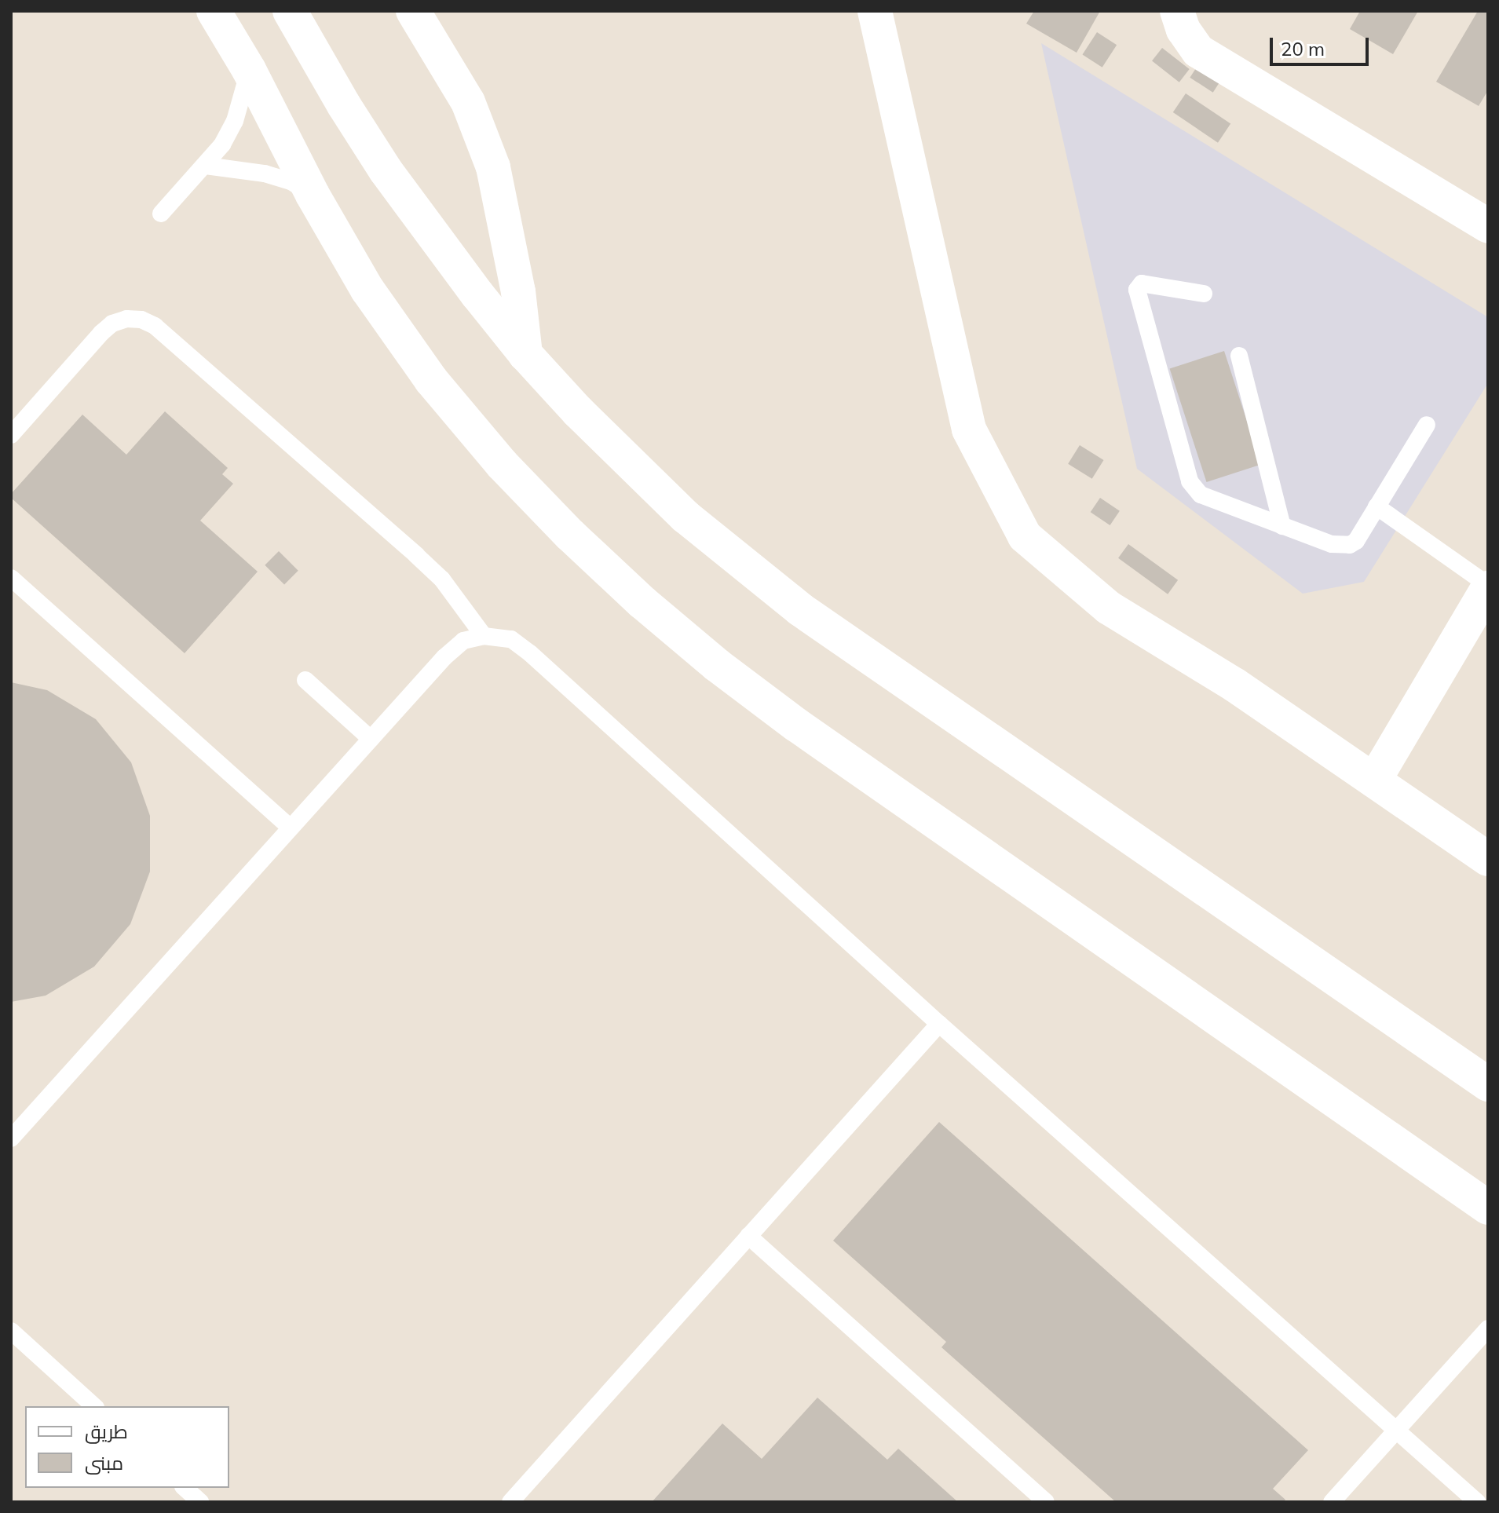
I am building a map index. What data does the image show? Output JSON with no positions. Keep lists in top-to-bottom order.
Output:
{
  "legend": ["طريق", "مبنى"],
  "scale_bar": "20 m"
}
